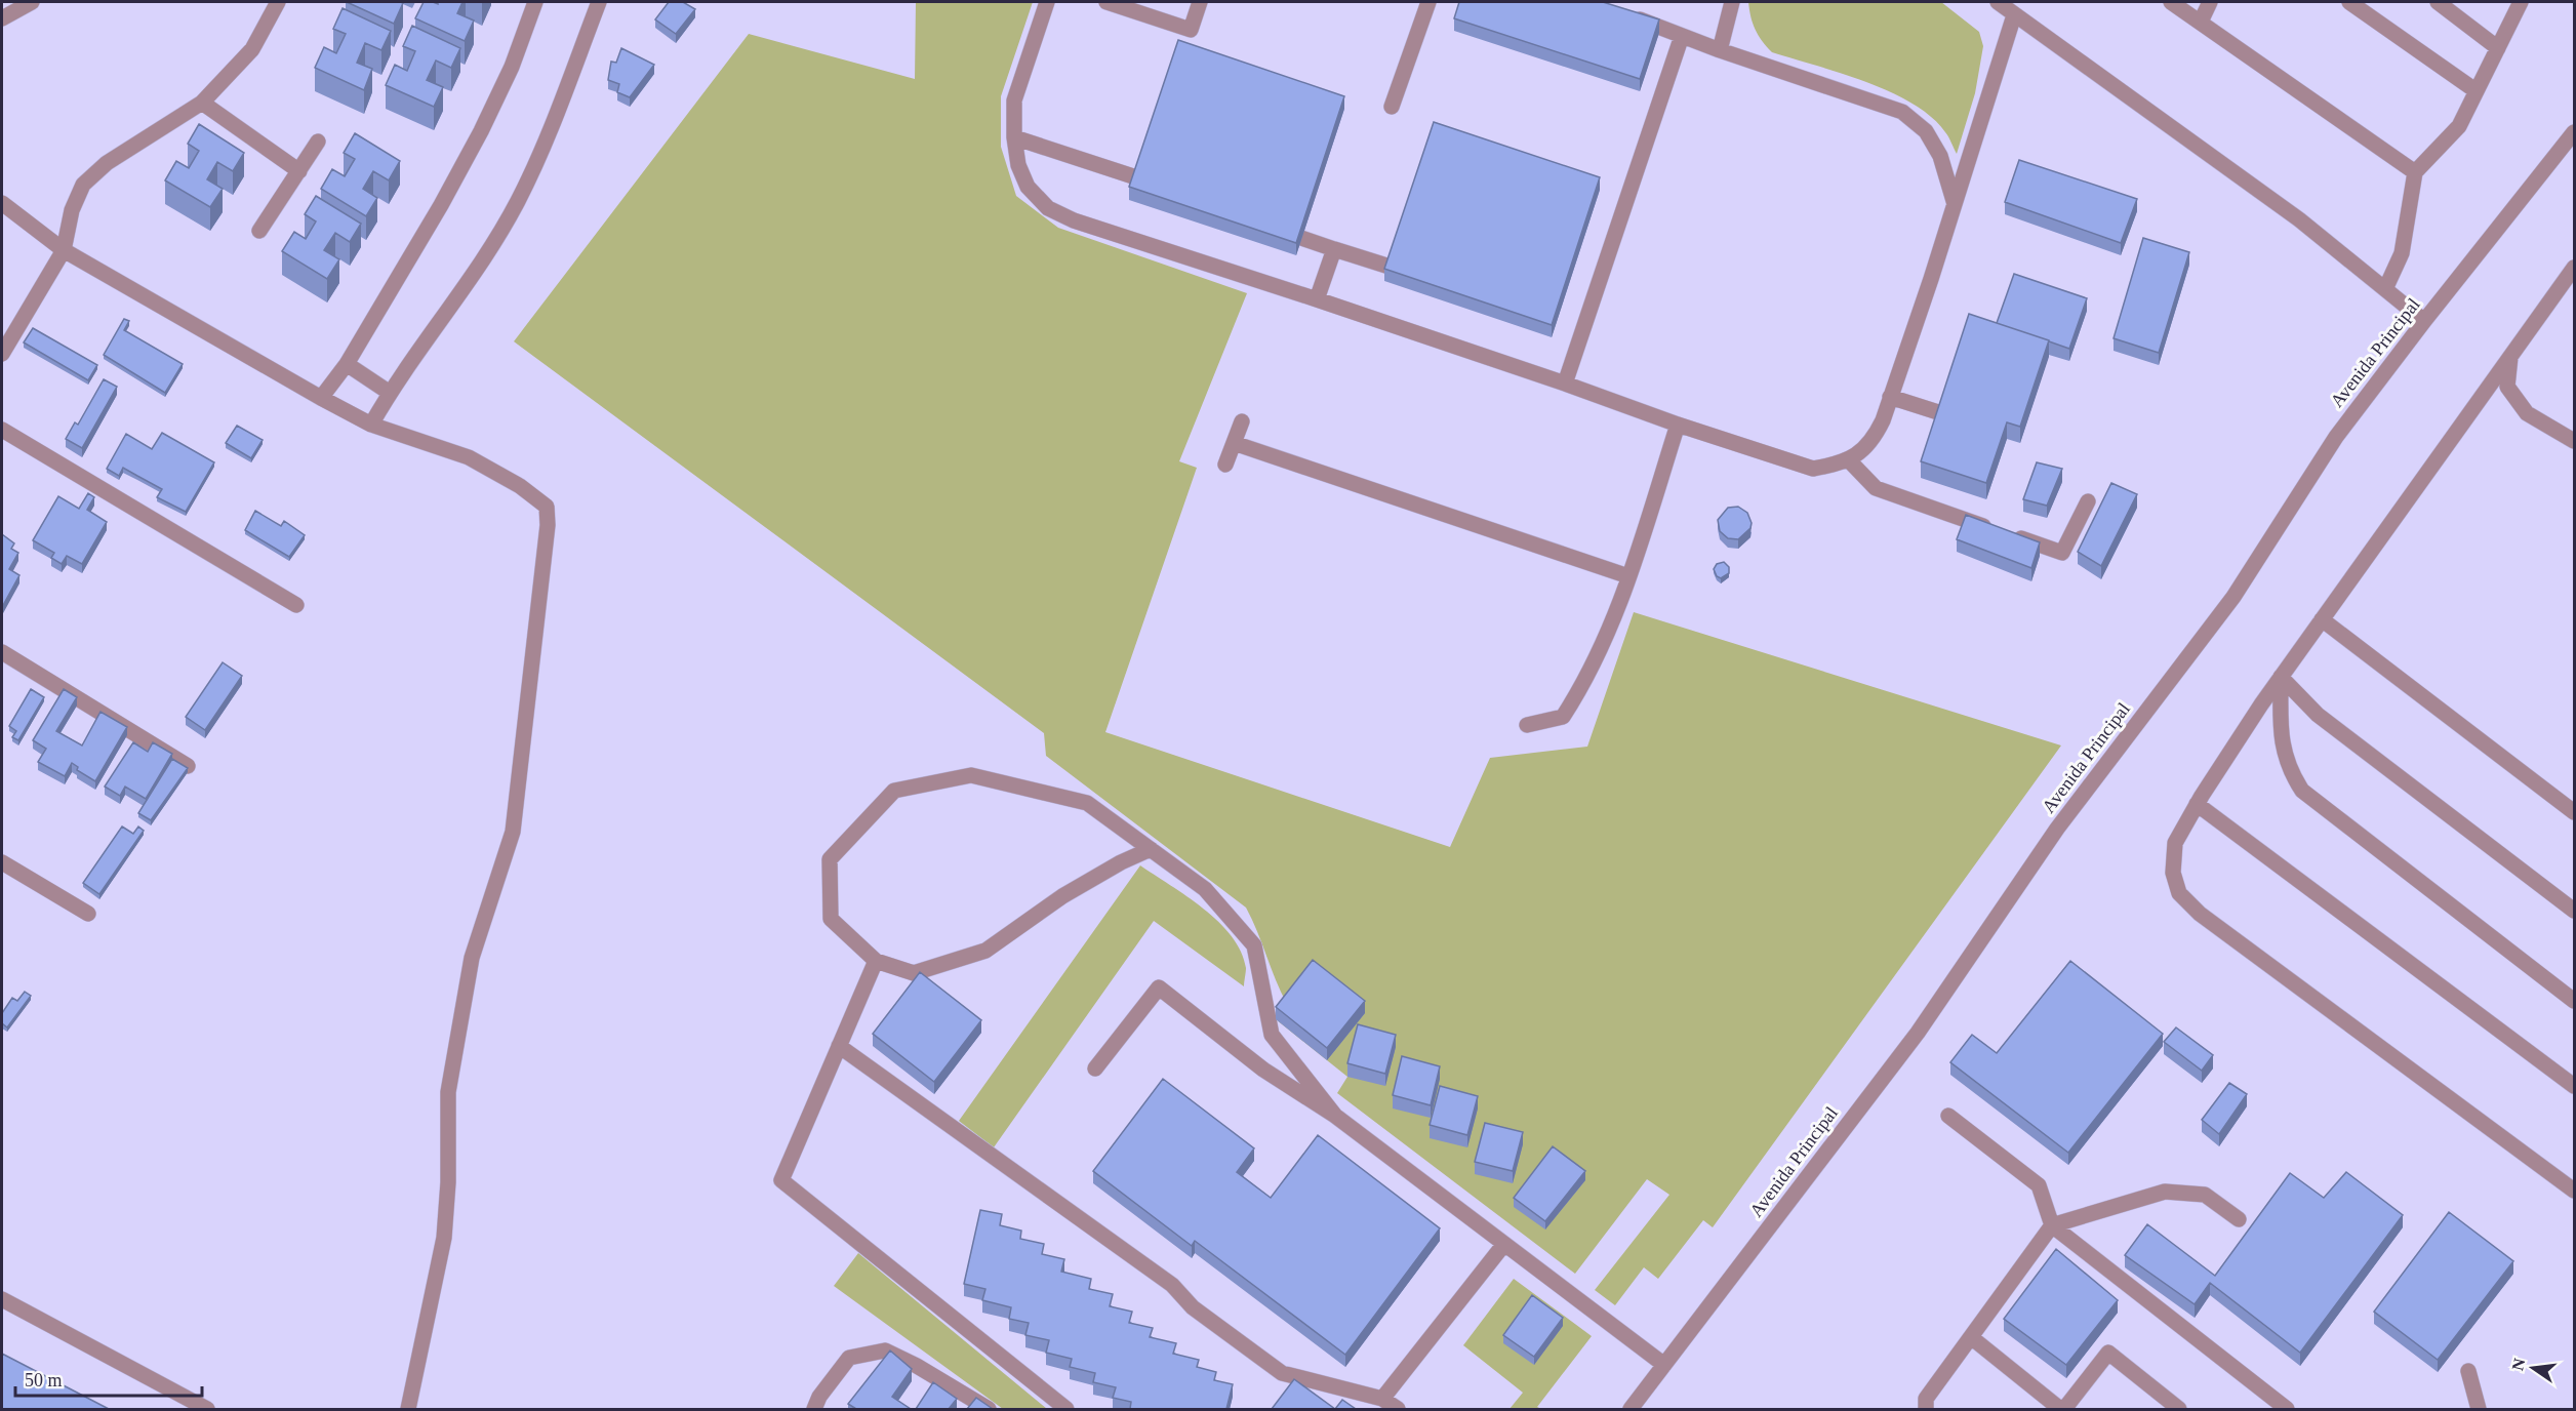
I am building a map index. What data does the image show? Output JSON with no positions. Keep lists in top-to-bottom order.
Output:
{
  "streets": {
    "street": ["Avenida Principal"]
  },
  "scale_bar": "50 m",
  "north": "left"
}
